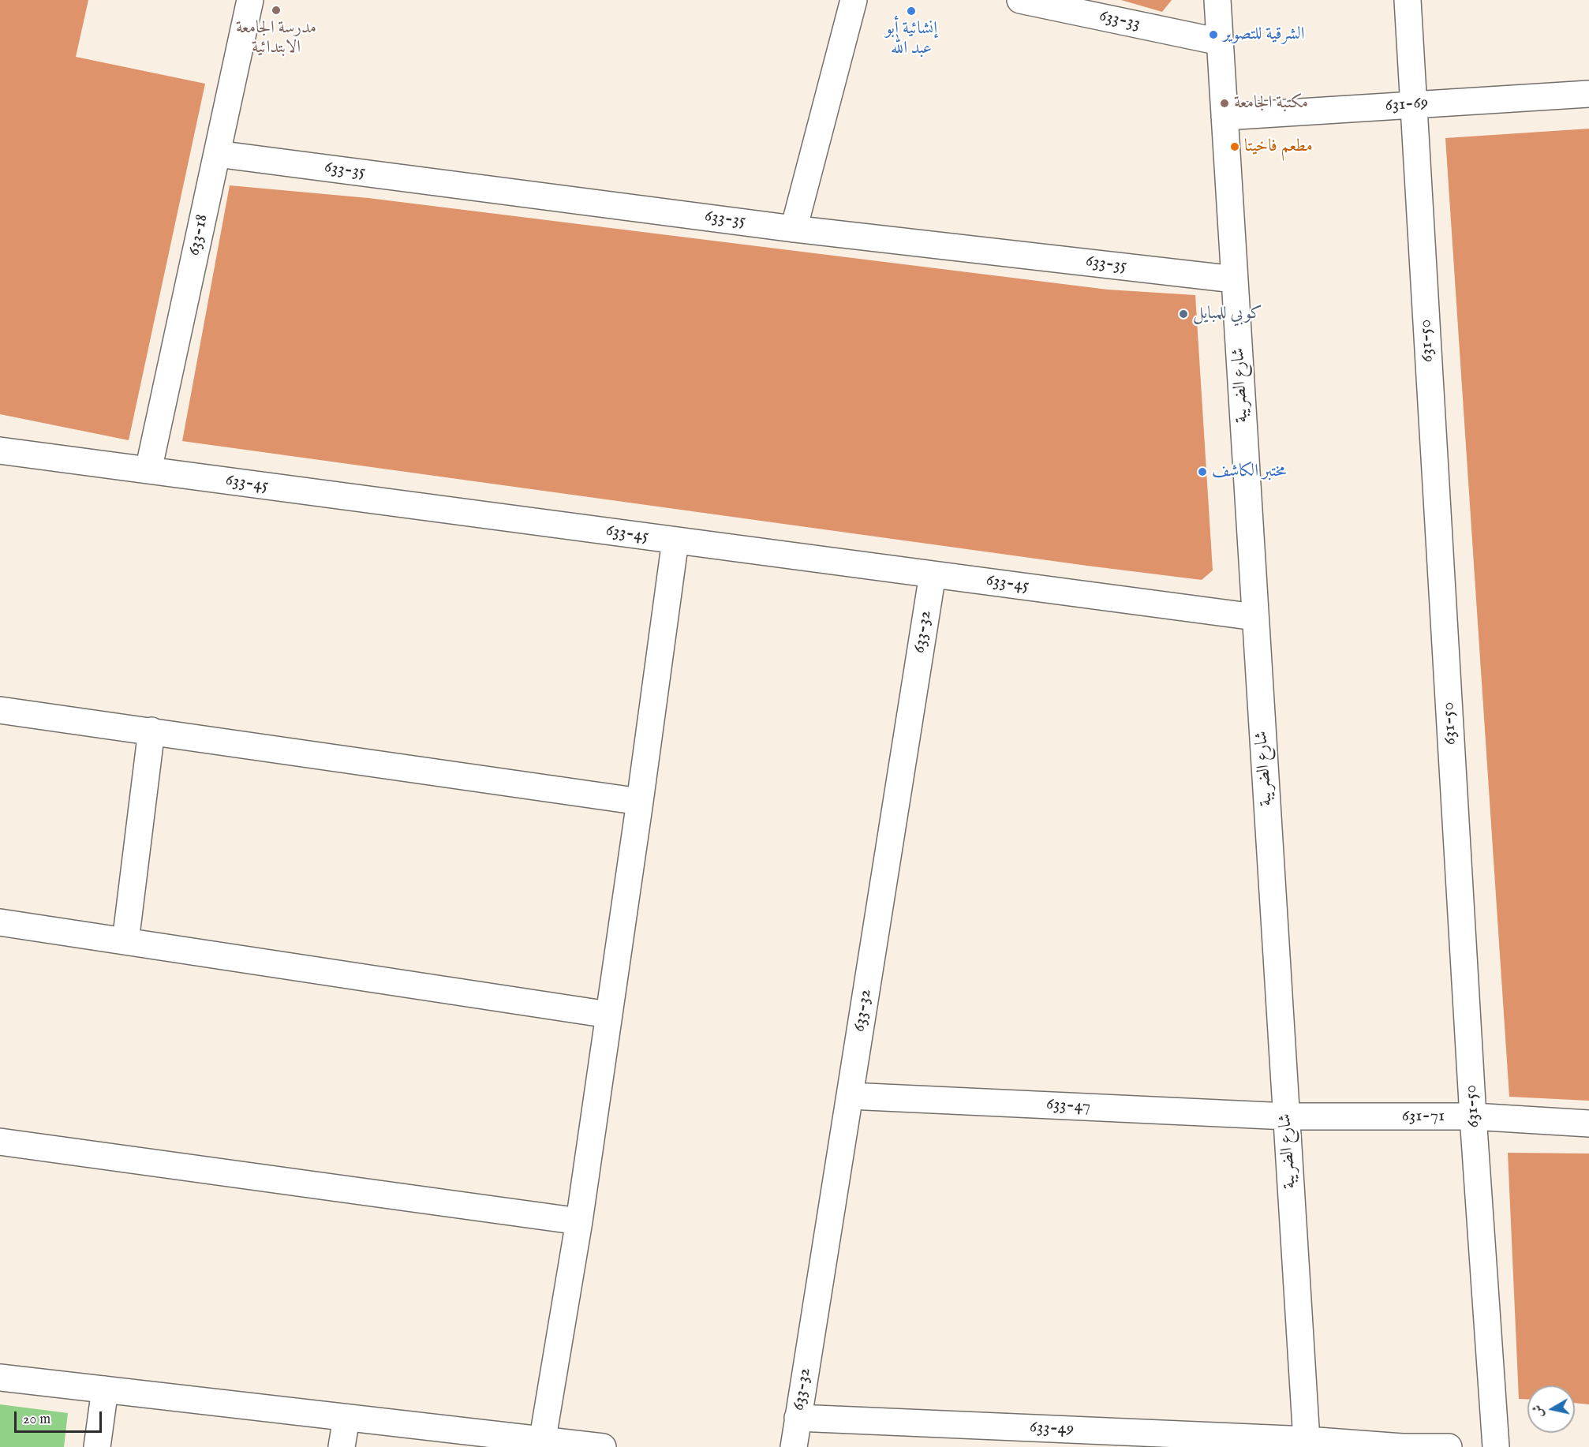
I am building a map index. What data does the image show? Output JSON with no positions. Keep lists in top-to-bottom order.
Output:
{
  "streets": {
    "street": [
      "633-33",
      "631-69",
      "633-35",
      "633-18",
      "631-50",
      "شارع الضريبة",
      "633-45",
      "633-32",
      "633-47",
      "631-71",
      "633-49"
    ]
  },
  "crossings": [
    ["633-33", "شارع الضريبة"],
    ["631-69", "631-50"],
    ["631-69", "شارع الضريبة"],
    ["633-35", "633-18"],
    ["633-35", "شارع الضريبة"],
    ["633-18", "633-45"],
    ["631-50", "631-71"],
    ["شارع الضريبة", "633-45"],
    ["شارع الضريبة", "633-47"],
    ["شارع الضريبة", "631-71"],
    ["شارع الضريبة", "633-49"],
    ["633-45", "633-32"],
    ["633-32", "633-47"],
    ["633-32", "633-49"],
    ["633-47", "631-71"]
  ],
  "places": [
    "مدرسة الجامعة الابتدائية",
    "إنشائية أبو عبد الله",
    "الشرقية للتصوير",
    "مكتبة الجامعة",
    "مطعم فاخيتا",
    "كوبي للمبايل",
    "مختبر الكاشف"
  ],
  "scale_bar": "20 m",
  "north": "left"
}
